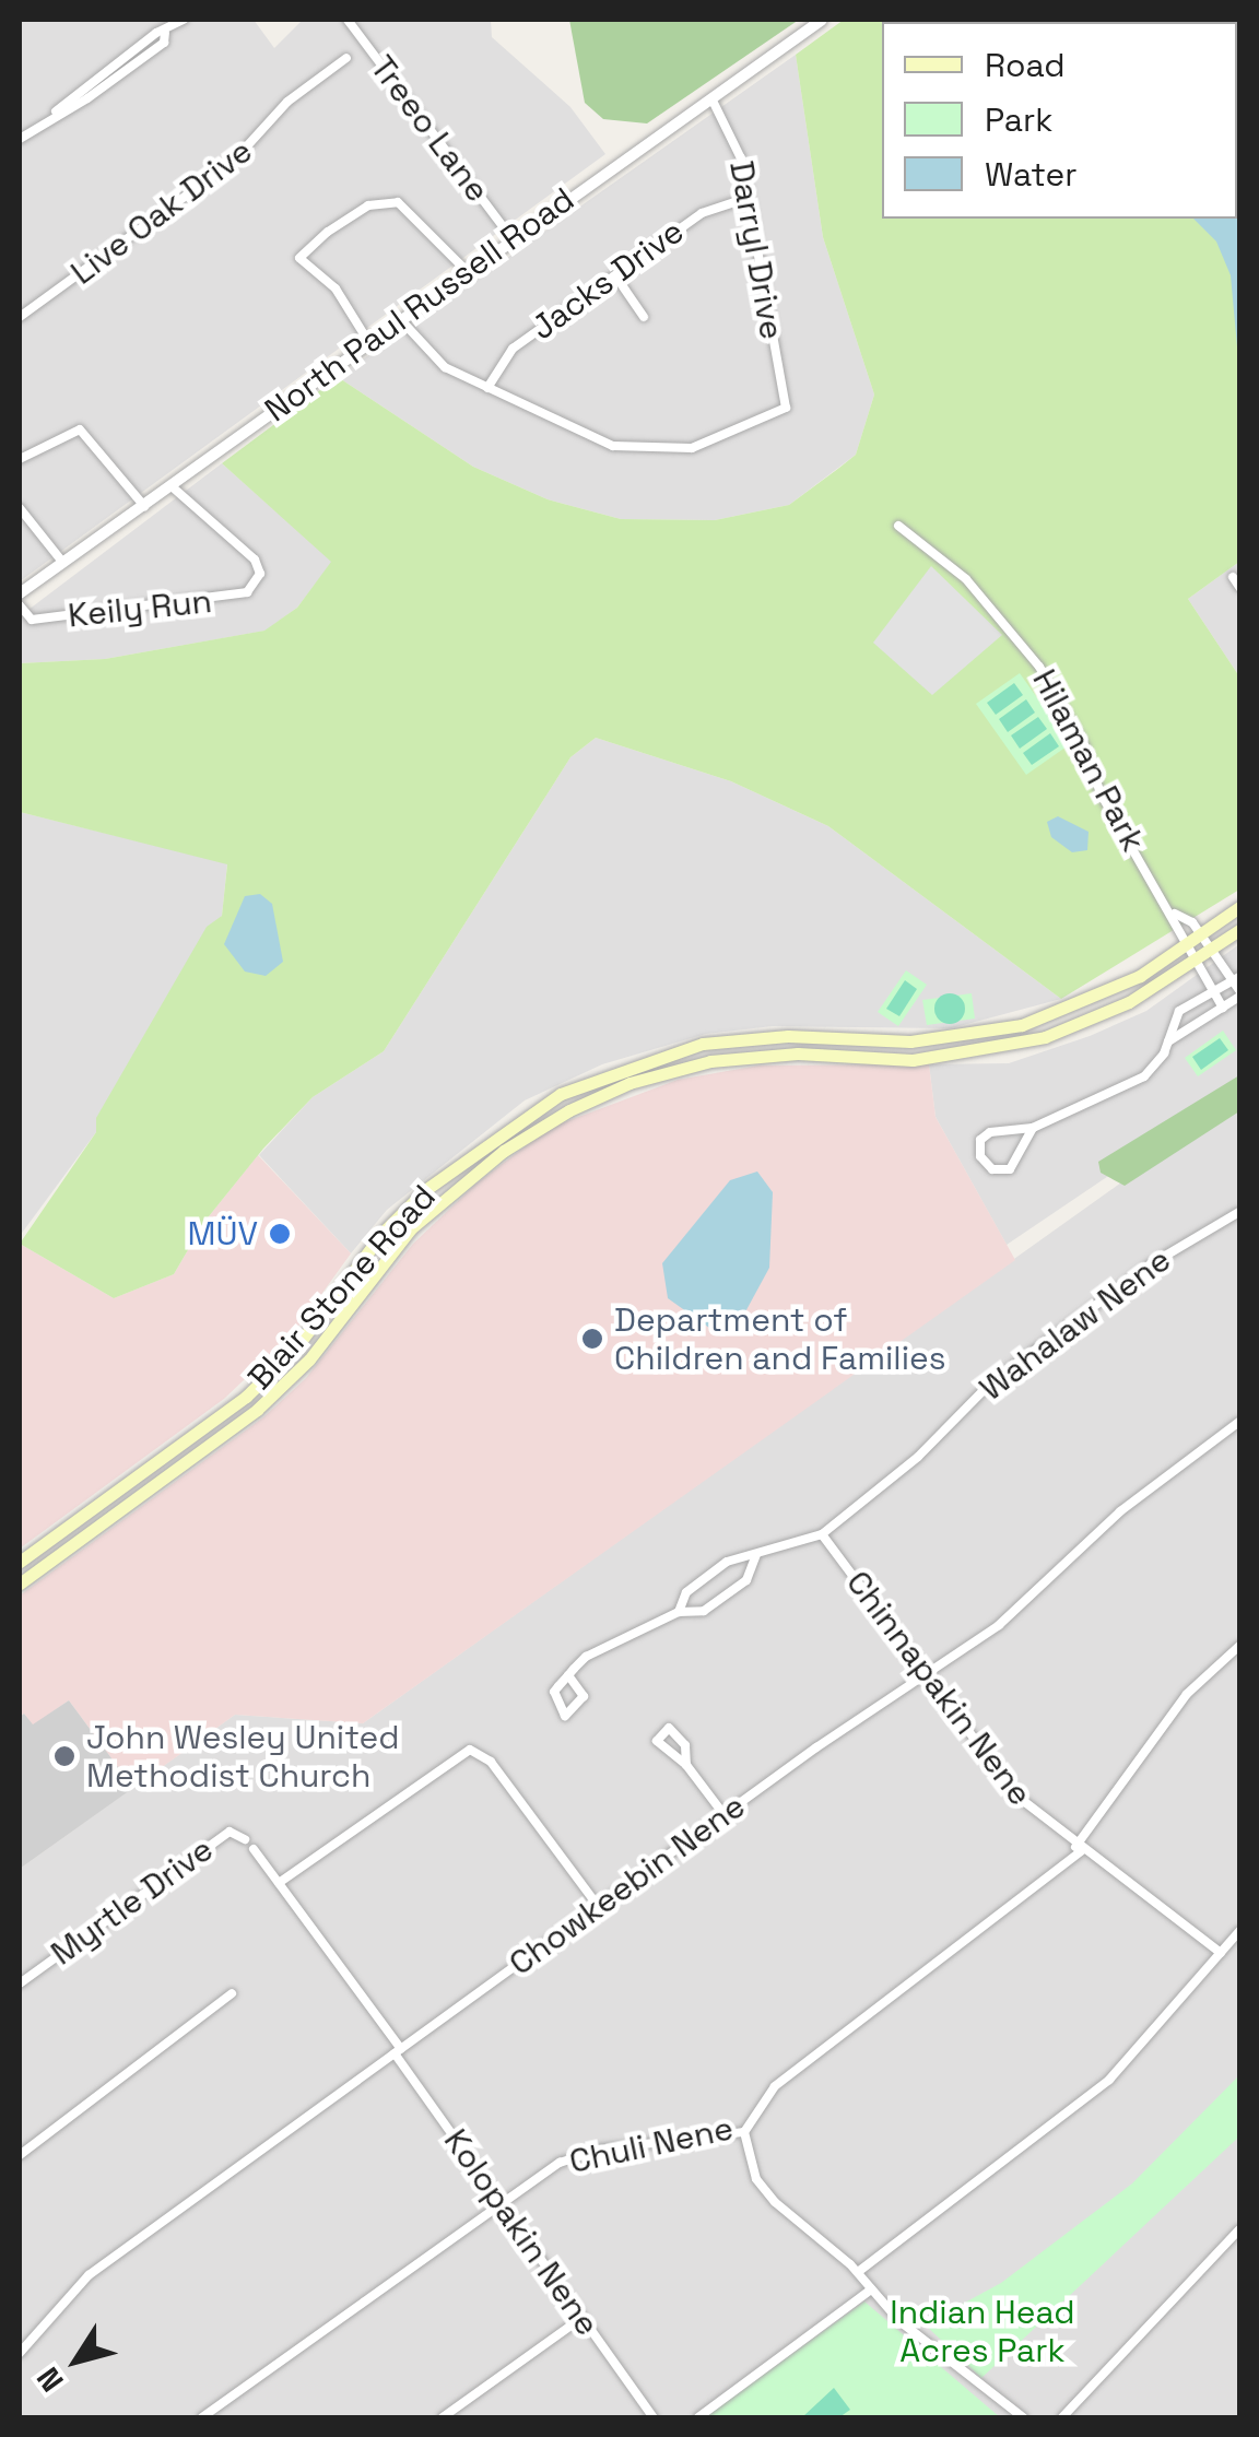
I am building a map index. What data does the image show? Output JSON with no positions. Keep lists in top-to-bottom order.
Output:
{
  "streets": {
    "main road": ["Blair Stone Road"],
    "street": [
      "Treeo Lane",
      "Live Oak Drive",
      "Darryl Drive",
      "Jacks Drive",
      "North Paul Russell Road",
      "Keily Run",
      "Hilaman Park",
      "Wahalaw Nene",
      "Chinnapakin Nene",
      "Chowkeebin Nene",
      "Myrtle Drive",
      "Chuli Nene",
      "Kolopakin Nene"
    ]
  },
  "crossings": [
    ["Treeo Lane", "North Paul Russell Road"],
    ["Darryl Drive", "Jacks Drive"],
    ["Darryl Drive", "North Paul Russell Road"],
    ["North Paul Russell Road", "Keily Run"],
    ["Hilaman Park", "Blair Stone Road"],
    ["Wahalaw Nene", "Chinnapakin Nene"],
    ["Chinnapakin Nene", "Chowkeebin Nene"],
    ["Chinnapakin Nene", "Chuli Nene"],
    ["Chowkeebin Nene", "Kolopakin Nene"],
    ["Chuli Nene", "Kolopakin Nene"]
  ],
  "parks": ["Indian Head Acres Park"],
  "places": ["MÜV", "Department of Children and Families", "John Wesley United Methodist Church"],
  "legend": ["Road", "Park", "Water"],
  "north": "bottom left"
}
